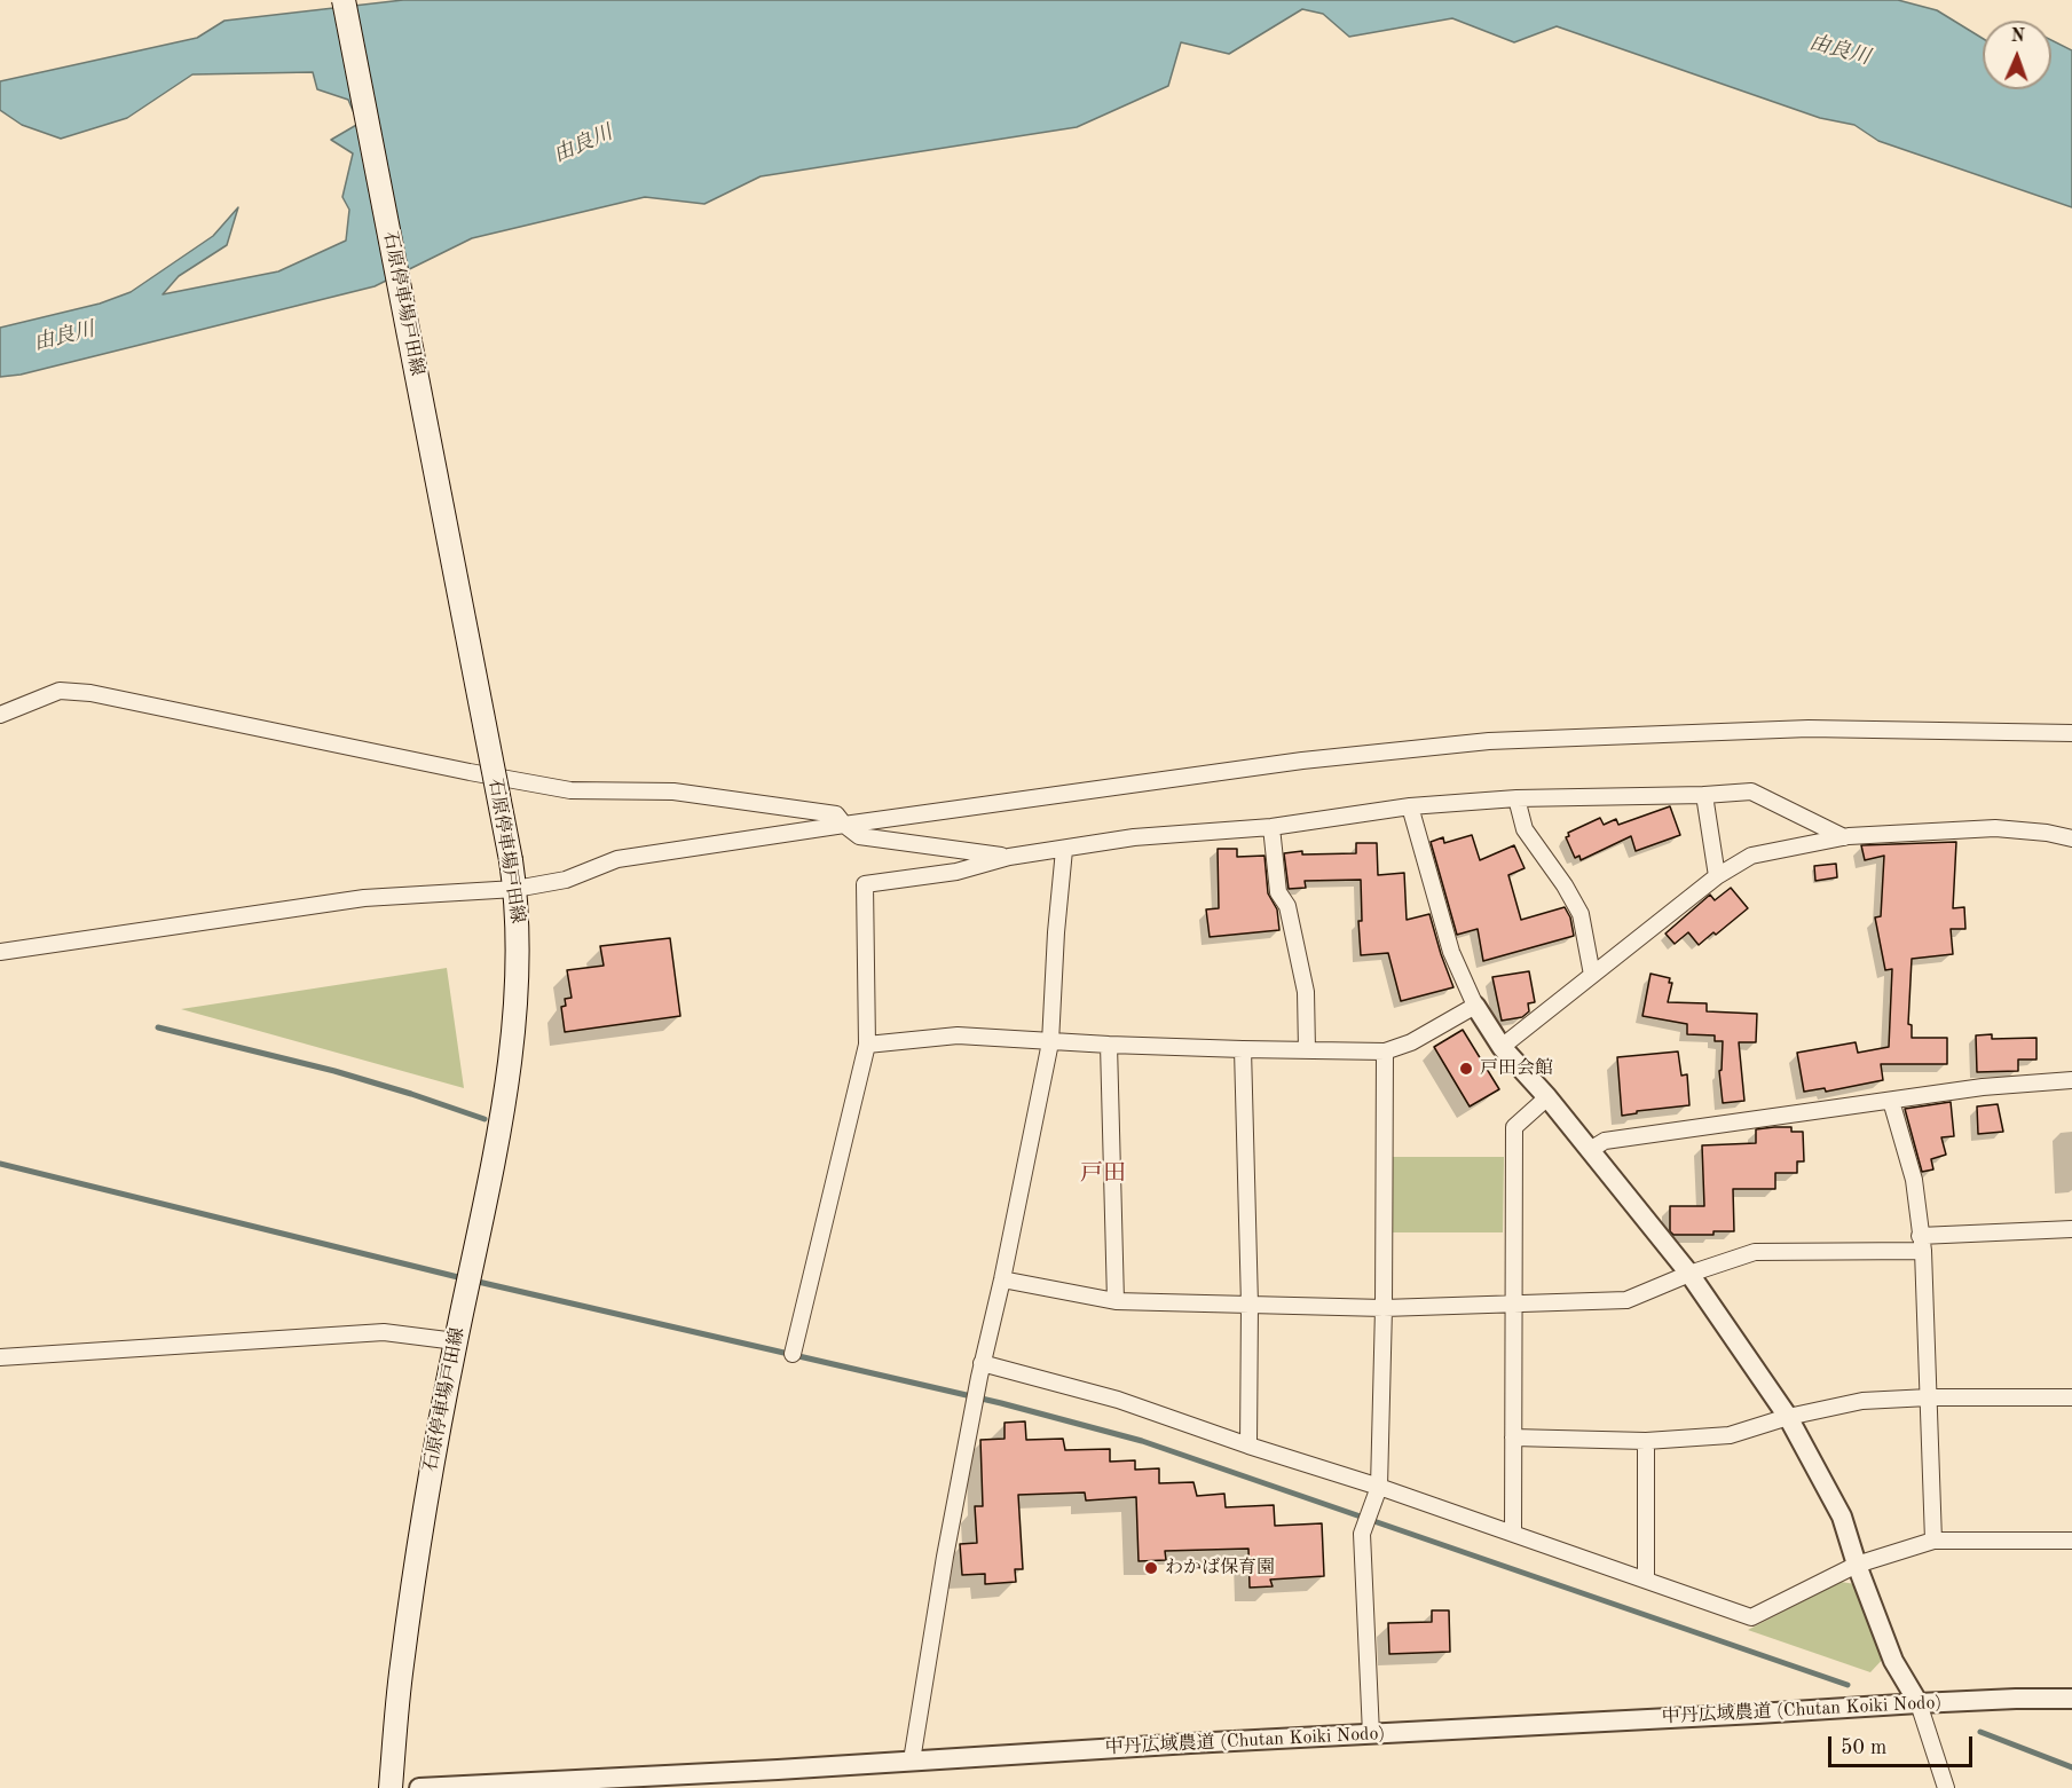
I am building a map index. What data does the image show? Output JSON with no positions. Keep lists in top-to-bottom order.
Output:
{
  "streets": {
    "main road": ["石原停車場戸田線"],
    "street": ["中丹広域農道 (Chutan Koiki Nodo)"]
  },
  "districts": ["戸田"],
  "water": ["由良川"],
  "places": ["戸田会館", "わかば保育園"],
  "scale_bar": "50 m",
  "north": "top"
}
